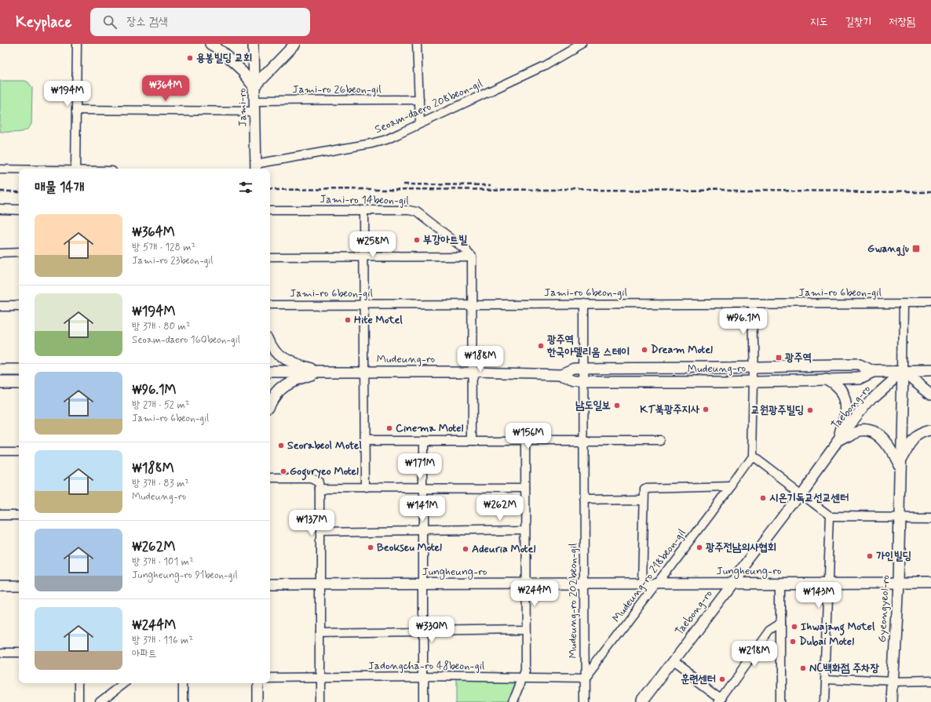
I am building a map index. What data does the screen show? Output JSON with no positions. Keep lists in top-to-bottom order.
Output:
{
  "streets": {
    "street": [
      "Jami-ro 26beon-gil",
      "Seoam-daero 208beon-gil",
      "Jami-ro",
      "Jami-ro 14beon-gil",
      "Jami-ro 6beon-gil",
      "Mudeung-ro",
      "Taebong-ro",
      "Jungheung-ro",
      "Mudeung-ro 218beon-gil",
      "Mudeung-ro 202beon-gil",
      "Gyeongyeol-ro",
      "Jadongcha-ro 48beon-gil"
    ]
  },
  "crossings": [
    ["Jami-ro 26beon-gil", "Jami-ro"],
    ["Seoam-daero 208beon-gil", "Jami-ro"],
    ["Jami-ro 6beon-gil", "Mudeung-ro 202beon-gil"],
    ["Mudeung-ro", "Taebong-ro"],
    ["Mudeung-ro", "Mudeung-ro 202beon-gil"],
    ["Mudeung-ro", "Gyeongyeol-ro"],
    ["Taebong-ro", "Jungheung-ro"],
    ["Taebong-ro", "Gyeongyeol-ro"],
    ["Jungheung-ro", "Mudeung-ro 218beon-gil"],
    ["Jungheung-ro", "Mudeung-ro 202beon-gil"],
    ["Jungheung-ro", "Gyeongyeol-ro"],
    ["Mudeung-ro 218beon-gil", "Mudeung-ro 202beon-gil"],
    ["Mudeung-ro 218beon-gil", "Jadongcha-ro 48beon-gil"],
    ["Mudeung-ro 202beon-gil", "Jadongcha-ro 48beon-gil"]
  ],
  "places": {
    "other": [
      "용봉빌딩 교회",
      "부강아트빌",
      "Hite Motel",
      "광주역 한국아델리움 스테이",
      "Dream Motel",
      "남도일보",
      "KT북광주지사",
      "교원광주빌딩",
      "Cinema Motel",
      "Seorabeol Motel",
      "Goguryeo Motel",
      "시온기독교선교센터",
      "Beokseu Motel",
      "광주전남의사협회",
      "Adeuria Motel",
      "가인빌딩",
      "Ihwajang Motel",
      "Dubai Motel",
      "NC백화점 주차장",
      "훈련센터"
    ],
    "transit": ["Gwangju", "광주역"]
  },
  "page": {
    "header": "Keyplace",
    "search": "장소 검색",
    "nav": ["지도", "길찾기", "저장됨"],
    "price": [
      "₩364M",
      "₩194M",
      "₩258M",
      "₩96.1M",
      "₩188M",
      "₩156M",
      "₩171M",
      "₩262M",
      "₩141M",
      "₩137M",
      "₩244M",
      "₩143M",
      "₩330M",
      "₩218M"
    ],
    "heading": "매물 14개",
    "list": [
      {
        "name": "₩364M",
        "note": "방 5개 · 128 m² · Jami-ro 23beon-gil"
      },
      {
        "name": "₩194M",
        "note": "방 3개 · 80 m² · Seoam-daero 160beon-gil"
      },
      {
        "name": "₩96.1M",
        "note": "방 2개 · 52 m² · Jami-ro 6beon-gil"
      },
      {
        "name": "₩188M",
        "note": "방 3개 · 83 m² · Mudeung-ro"
      },
      {
        "name": "₩262M",
        "note": "방 3개 · 101 m² · Jungheung-ro 91beon-gil"
      },
      {
        "name": "₩244M",
        "note": "방 3개 · 116 m² · 아파트"
      }
    ]
  }
}
